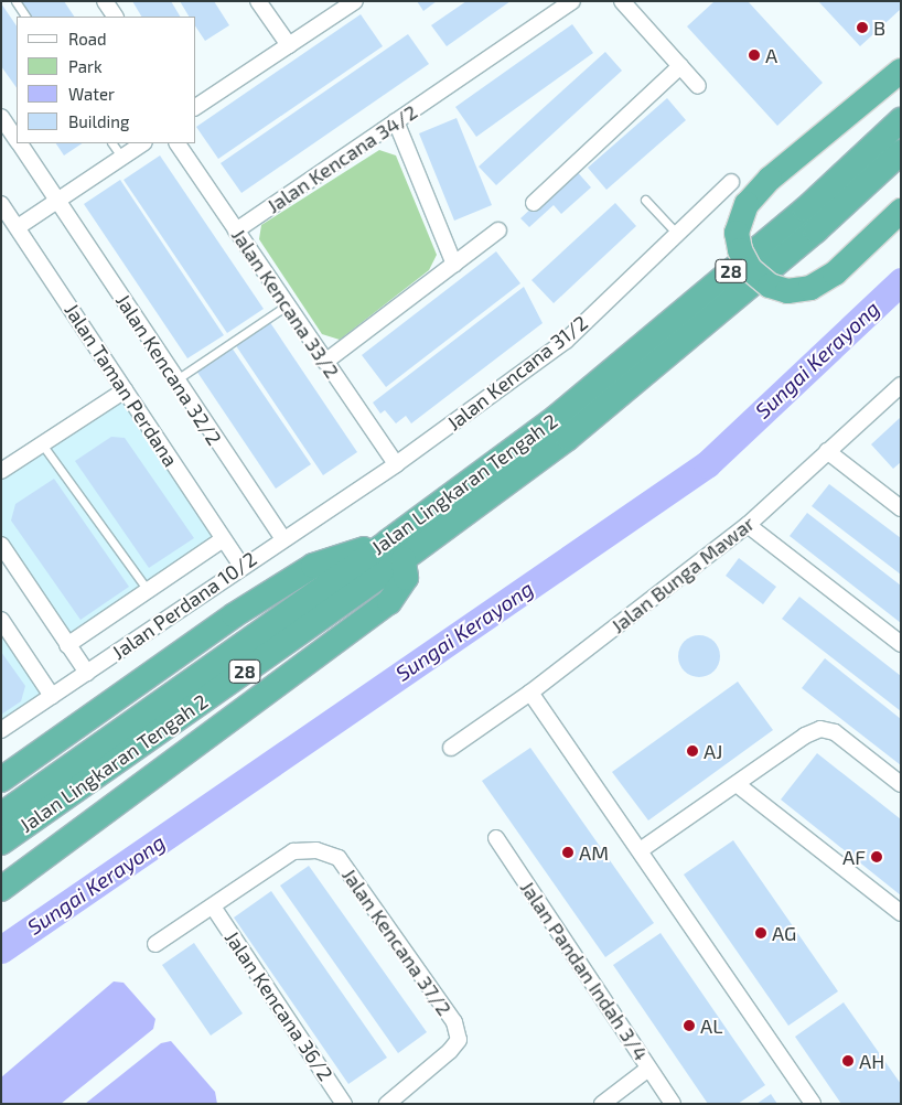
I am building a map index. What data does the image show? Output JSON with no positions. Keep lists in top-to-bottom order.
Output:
{
  "streets": {
    "highway": ["28", "Jalan Lingkaran Tengah 2"],
    "street": [
      "Jalan Kencana 34/2",
      "Jalan Kencana 33/2",
      "Jalan Kencana 32/2",
      "Jalan Kencana 31/2",
      "Jalan Taman Perdana",
      "Jalan Bunga Mawar",
      "Jalan Perdana 10/2",
      "Jalan Kencana 37/2",
      "Jalan Pandan Indah 3/4",
      "Jalan Kencana 36/2"
    ]
  },
  "crossings": [
    ["Jalan Kencana 34/2", "Jalan Kencana 33/2"],
    ["Jalan Kencana 33/2", "Jalan Kencana 31/2"],
    ["Jalan Kencana 32/2", "Jalan Kencana 31/2"],
    ["Jalan Kencana 32/2", "Jalan Perdana 10/2"],
    ["Jalan Kencana 31/2", "Jalan Perdana 10/2"],
    ["Jalan Taman Perdana", "Jalan Perdana 10/2"],
    ["Jalan Kencana 37/2", "Jalan Kencana 36/2"]
  ],
  "water": ["Sungai Kerayong"],
  "places": [
    "B",
    "A",
    "AJ",
    "AM",
    "AF",
    "AG",
    "AL",
    "AH"
  ],
  "legend": [
    "Road",
    "Park",
    "Water",
    "Building"
  ]
}
